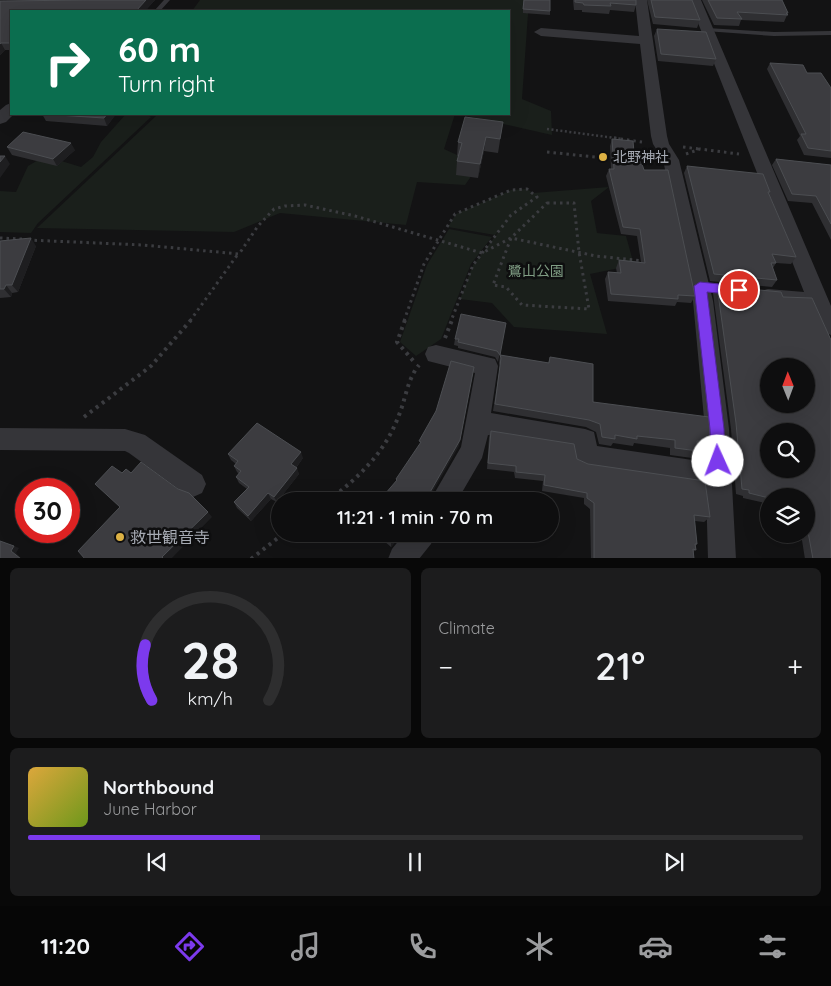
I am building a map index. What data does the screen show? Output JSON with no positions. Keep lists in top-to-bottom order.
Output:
{
  "parks": ["鷺山公園"],
  "places": ["北野神社", "救世観音寺"],
  "north": "top",
  "page": {
    "turn": ["60 m", "Turn right"],
    "limit": "30",
    "trip": "11:21 · 1 min · 70 m",
    "tile": "Climate",
    "heat": ["−", "21°", "+"],
    "song": ["Northbound", "June Harbor"],
    "tabs": "11:20",
    "gauge": ["28", "km/h"]
  }
}
